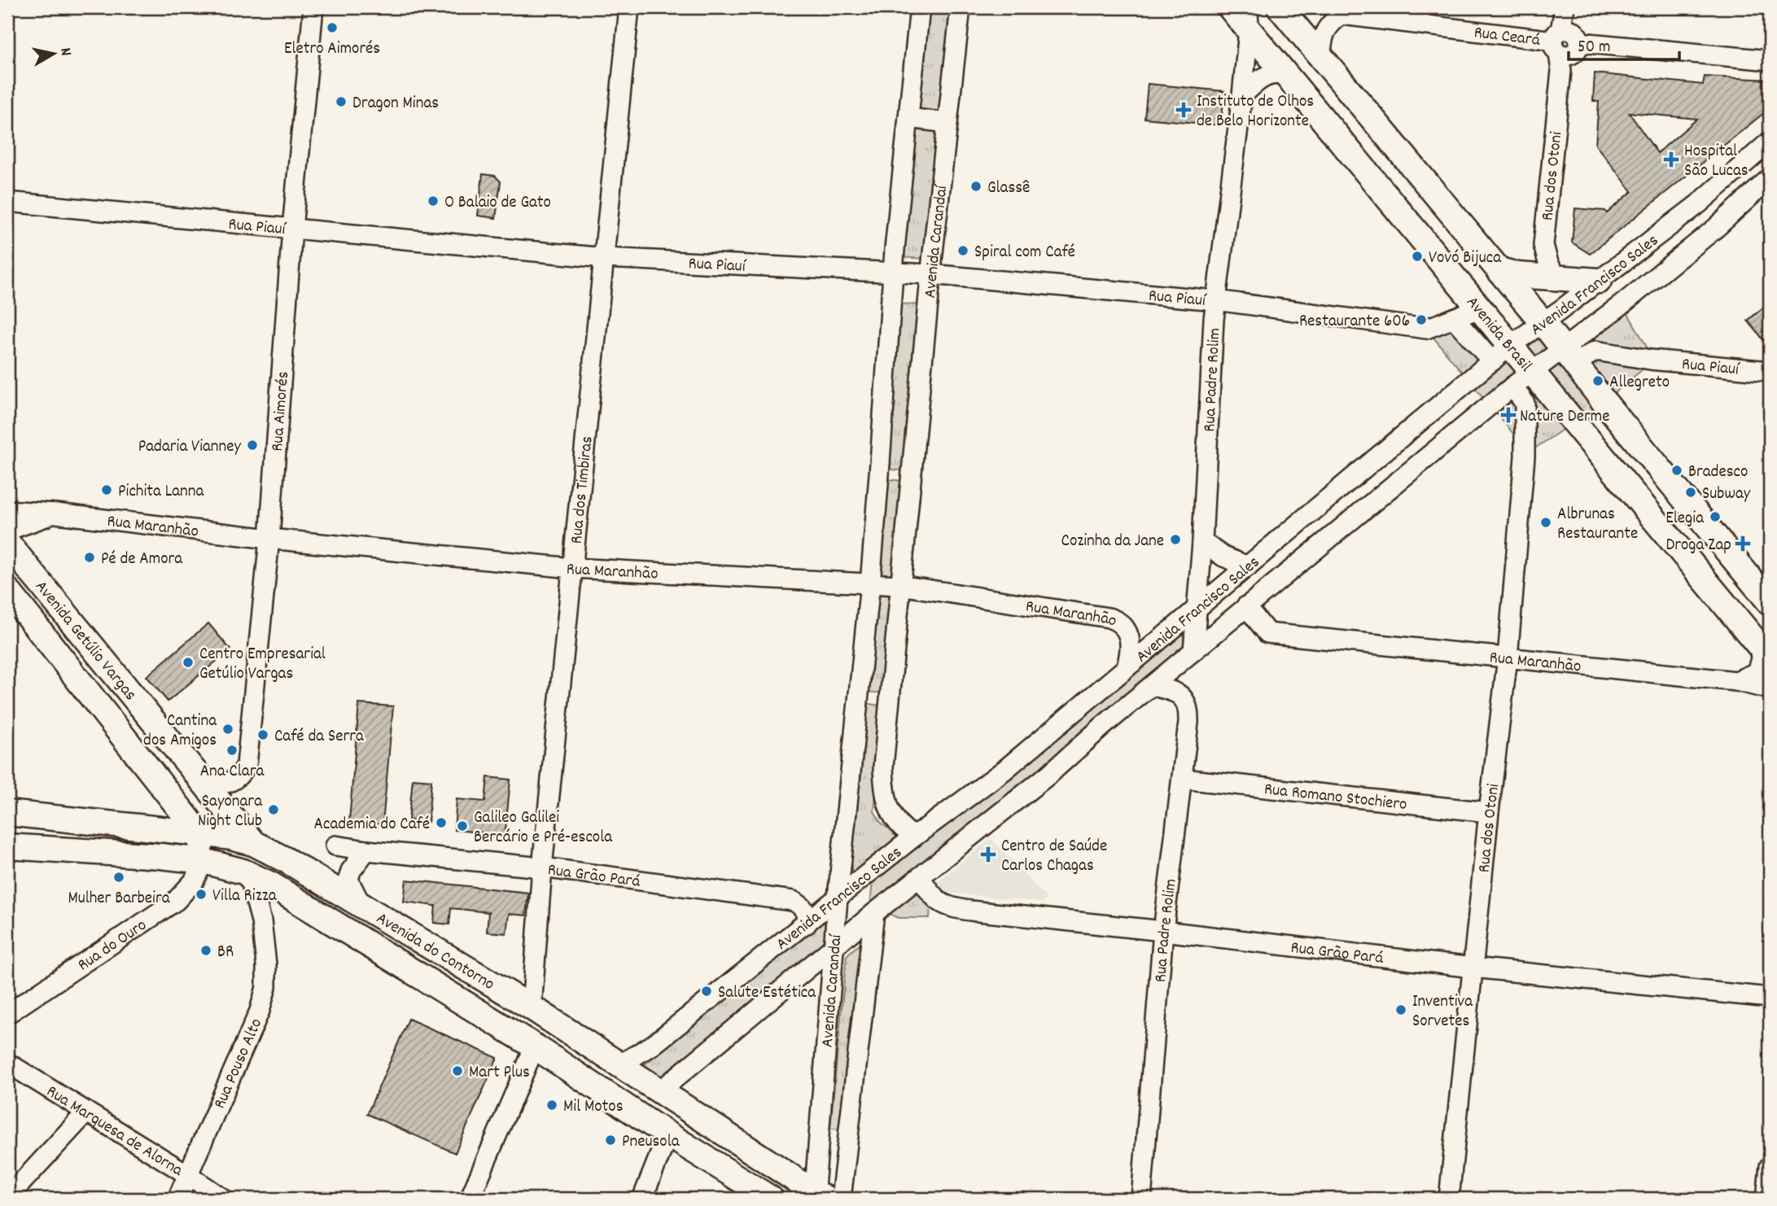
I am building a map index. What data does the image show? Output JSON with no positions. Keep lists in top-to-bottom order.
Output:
{
  "streets": {
    "main road": ["Avenida Brasil", "Avenida Getúlio Vargas", "Avenida do Contorno"],
    "street": [
      "Rua Ceará",
      "Rua dos Otoni",
      "Rua Piauí",
      "Avenida Carandaí",
      "Avenida Francisco Sales",
      "Rua Padre Rolim",
      "Rua Aimorés",
      "Rua dos Timbiras",
      "Rua Maranhão",
      "Rua Romano Stochiero",
      "Rua Grão Pará",
      "Rua do Ouro",
      "Rua Pouso Alto",
      "Rua Marquesa de Alorna"
    ]
  },
  "crossings": [
    ["Rua Ceará", "Rua dos Otoni"],
    ["Rua dos Otoni", "Rua Maranhão"],
    ["Rua dos Otoni", "Rua Romano Stochiero"],
    ["Rua dos Otoni", "Rua Grão Pará"],
    ["Rua Piauí", "Avenida Carandaí"],
    ["Rua Piauí", "Avenida Francisco Sales"],
    ["Rua Piauí", "Rua Padre Rolim"],
    ["Rua Piauí", "Rua Aimorés"],
    ["Rua Piauí", "Rua dos Timbiras"],
    ["Avenida Carandaí", "Avenida Francisco Sales"],
    ["Avenida Carandaí", "Rua Maranhão"],
    ["Avenida Carandaí", "Avenida do Contorno"],
    ["Avenida Francisco Sales", "Avenida Brasil"],
    ["Avenida Francisco Sales", "Rua Padre Rolim"],
    ["Avenida Francisco Sales", "Rua Maranhão"],
    ["Avenida Francisco Sales", "Rua Grão Pará"],
    ["Avenida Francisco Sales", "Avenida do Contorno"],
    ["Avenida Brasil", "Rua Padre Rolim"],
    ["Rua Padre Rolim", "Rua Romano Stochiero"],
    ["Rua Padre Rolim", "Rua Grão Pará"],
    ["Rua Aimorés", "Rua Maranhão"],
    ["Rua Aimorés", "Avenida Getúlio Vargas"],
    ["Rua dos Timbiras", "Rua Maranhão"],
    ["Rua dos Timbiras", "Rua Grão Pará"],
    ["Rua dos Timbiras", "Avenida do Contorno"],
    ["Avenida Getúlio Vargas", "Rua do Ouro"],
    ["Avenida Getúlio Vargas", "Avenida do Contorno"],
    ["Rua do Ouro", "Avenida do Contorno"],
    ["Avenida do Contorno", "Rua Pouso Alto"],
    ["Rua Pouso Alto", "Rua Marquesa de Alorna"]
  ],
  "places": {
    "other": [
      "Eletro Aimorés",
      "Dragon Minas",
      "Glassê",
      "O Balaio de Gato",
      "Spiral com Café",
      "Vovó Bijuca",
      "Restaurante 606",
      "Allegreto",
      "Padaria Vianney",
      "Bradesco",
      "Pichita Lanna",
      "Subway",
      "Elegia",
      "Albrunas Restaurante",
      "Cozinha da Jane",
      "Pé de Amora",
      "Centro Empresarial Getúlio Vargas",
      "Cantina dos Amigos",
      "Café da Serra",
      "Ana Clara",
      "Sayonara Night Club",
      "Academia do Café",
      "Galileo Galilei Bercário e Pré-escola",
      "Mulher Barbeira",
      "Villa Rizza",
      "BR",
      "Salute Estética",
      "Inventiva Sorvetes",
      "Mart Plus",
      "Mil Motos",
      "Pneusola"
    ],
    "health": [
      "Instituto de Olhos de Belo Horizonte",
      "Hospital São Lucas",
      "Nature Derme",
      "Droga Zap",
      "Centro de Saúde Carlos Chagas"
    ]
  },
  "scale_bar": "50 m",
  "north": "right"
}
